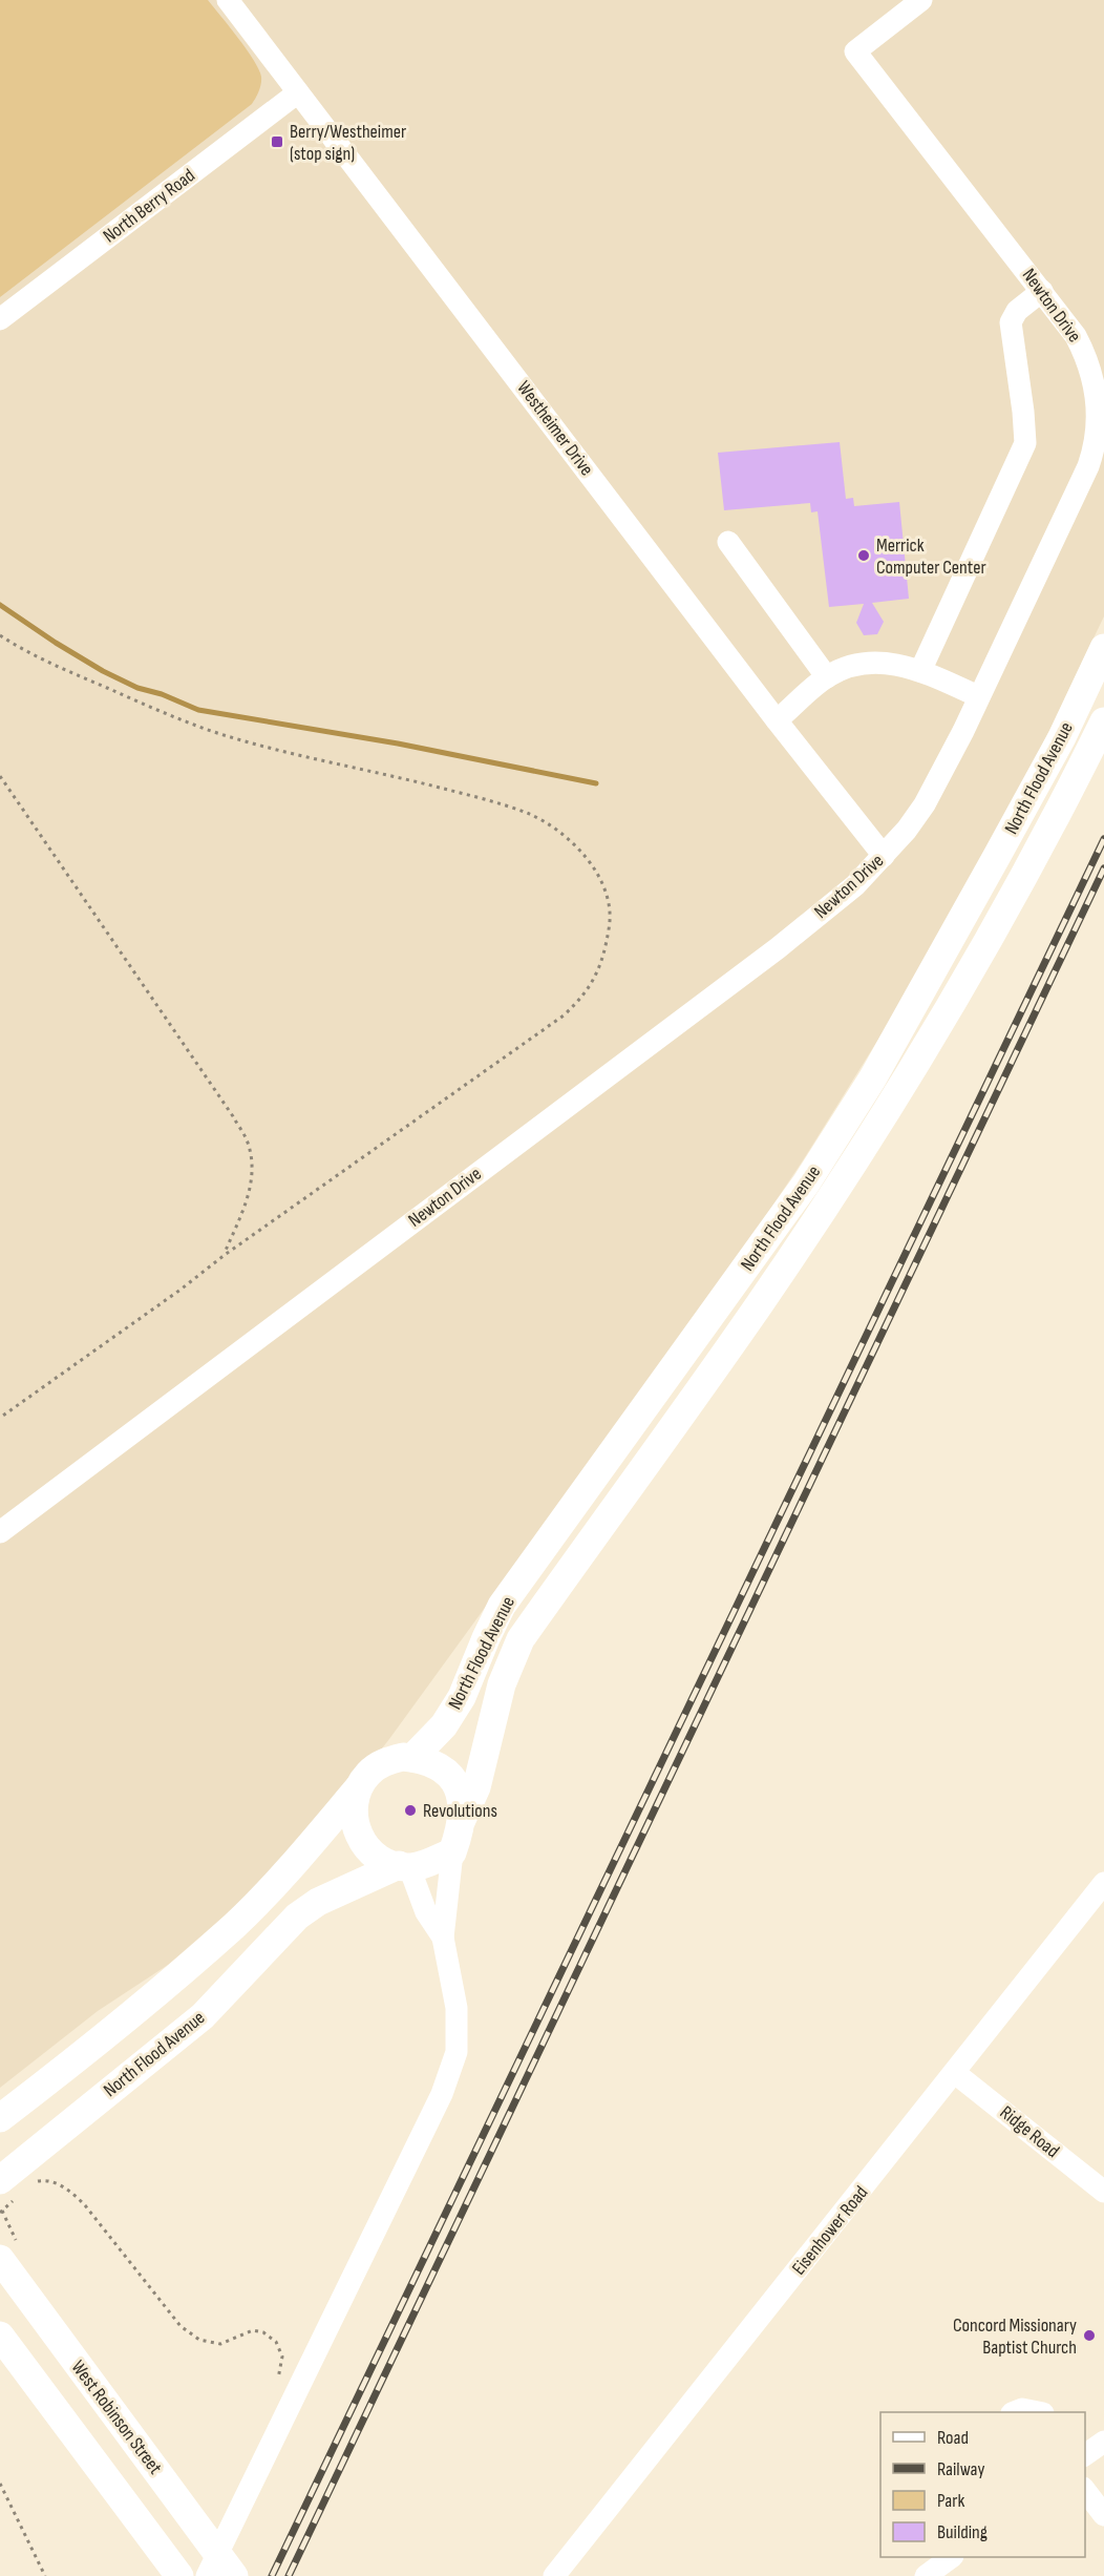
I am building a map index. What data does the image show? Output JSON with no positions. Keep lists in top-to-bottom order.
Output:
{
  "streets": {
    "main road": ["North Flood Avenue", "West Robinson Street"],
    "street": [
      "North Berry Road",
      "Newton Drive",
      "Westheimer Drive",
      "Ridge Road",
      "Eisenhower Road"
    ]
  },
  "crossings": [
    ["North Berry Road", "Westheimer Drive"],
    ["Newton Drive", "Westheimer Drive"],
    ["Ridge Road", "Eisenhower Road"]
  ],
  "places": {
    "transit": ["Berry/Westheimer (stop sign)"],
    "other": ["Merrick Computer Center", "Revolutions", "Concord Missionary Baptist Church"]
  },
  "legend": [
    "Road",
    "Railway",
    "Park",
    "Building"
  ]
}
